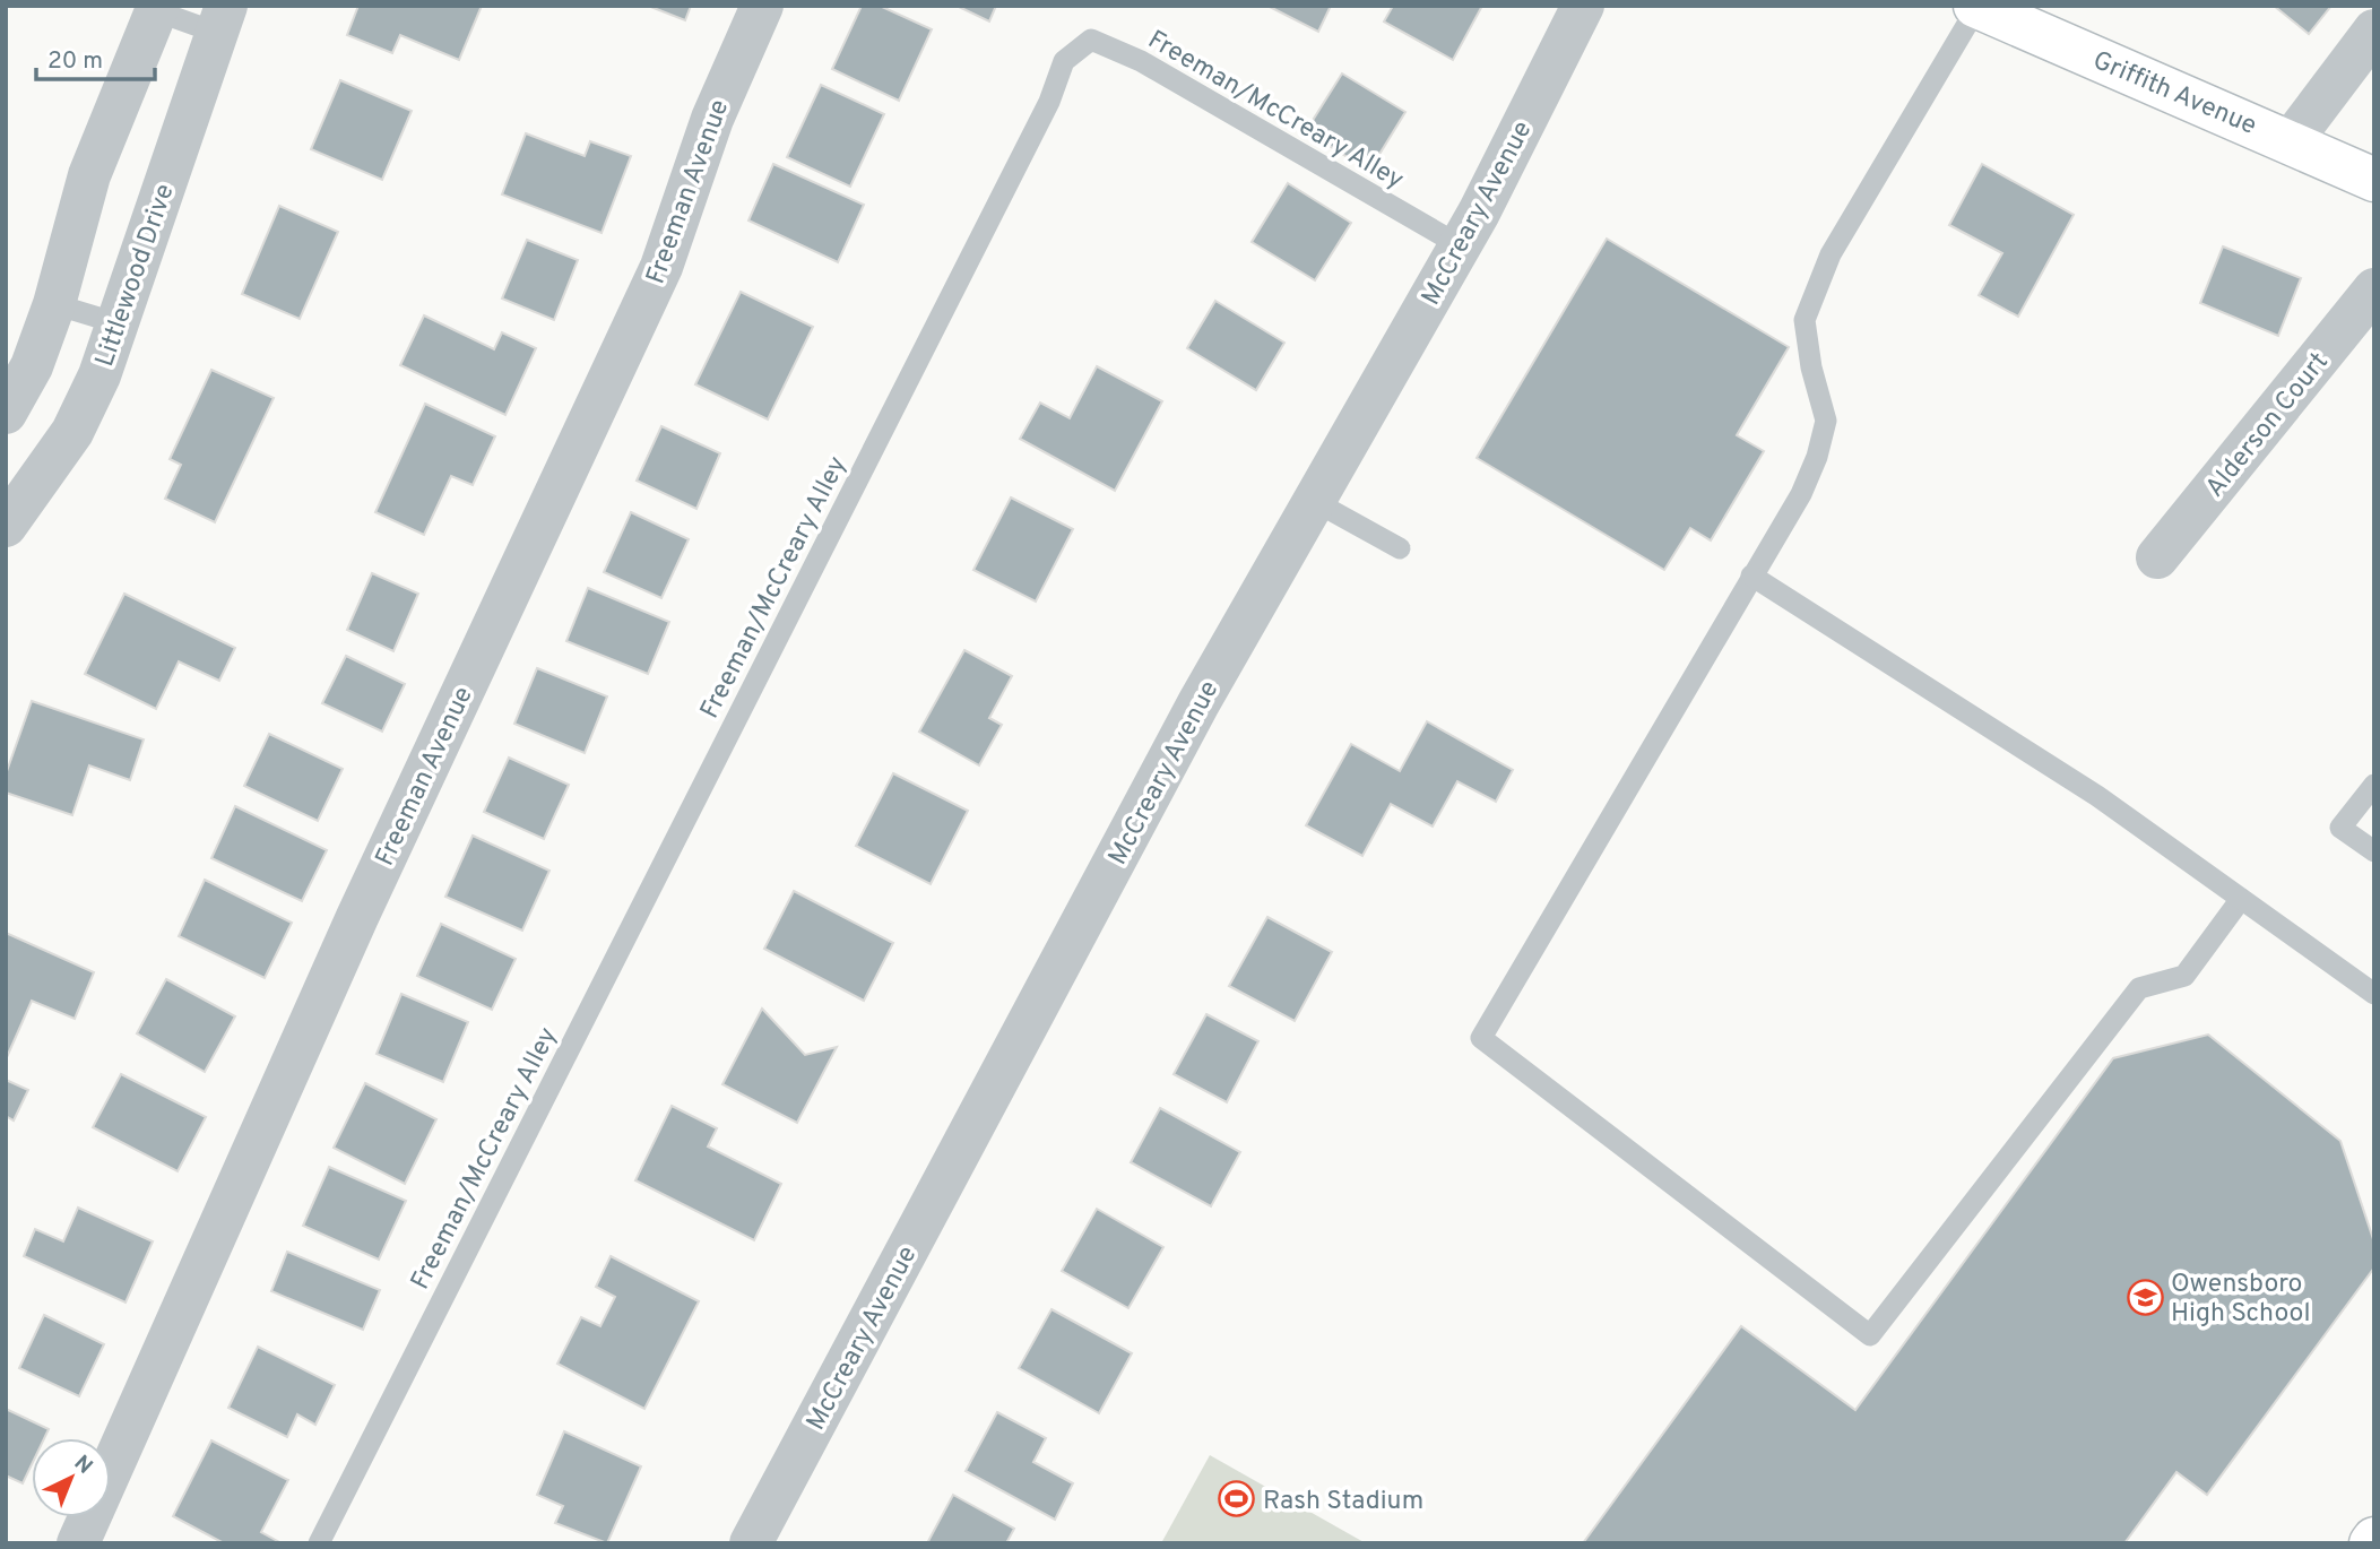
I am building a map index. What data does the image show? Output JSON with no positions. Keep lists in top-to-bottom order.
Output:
{
  "streets": {
    "street": [
      "Griffith Avenue",
      "Freeman Avenue",
      "McCreary Avenue",
      "Littlewood Drive",
      "Alderson Court"
    ],
    "lane": ["Freeman/McCreary Alley"]
  },
  "crossings": [
    ["Freeman/McCreary Alley", "McCreary Avenue"]
  ],
  "places": {
    "school or university": ["Owensboro High School"],
    "sports": ["Rash Stadium"]
  },
  "scale_bar": "20 m",
  "north": "top right"
}
